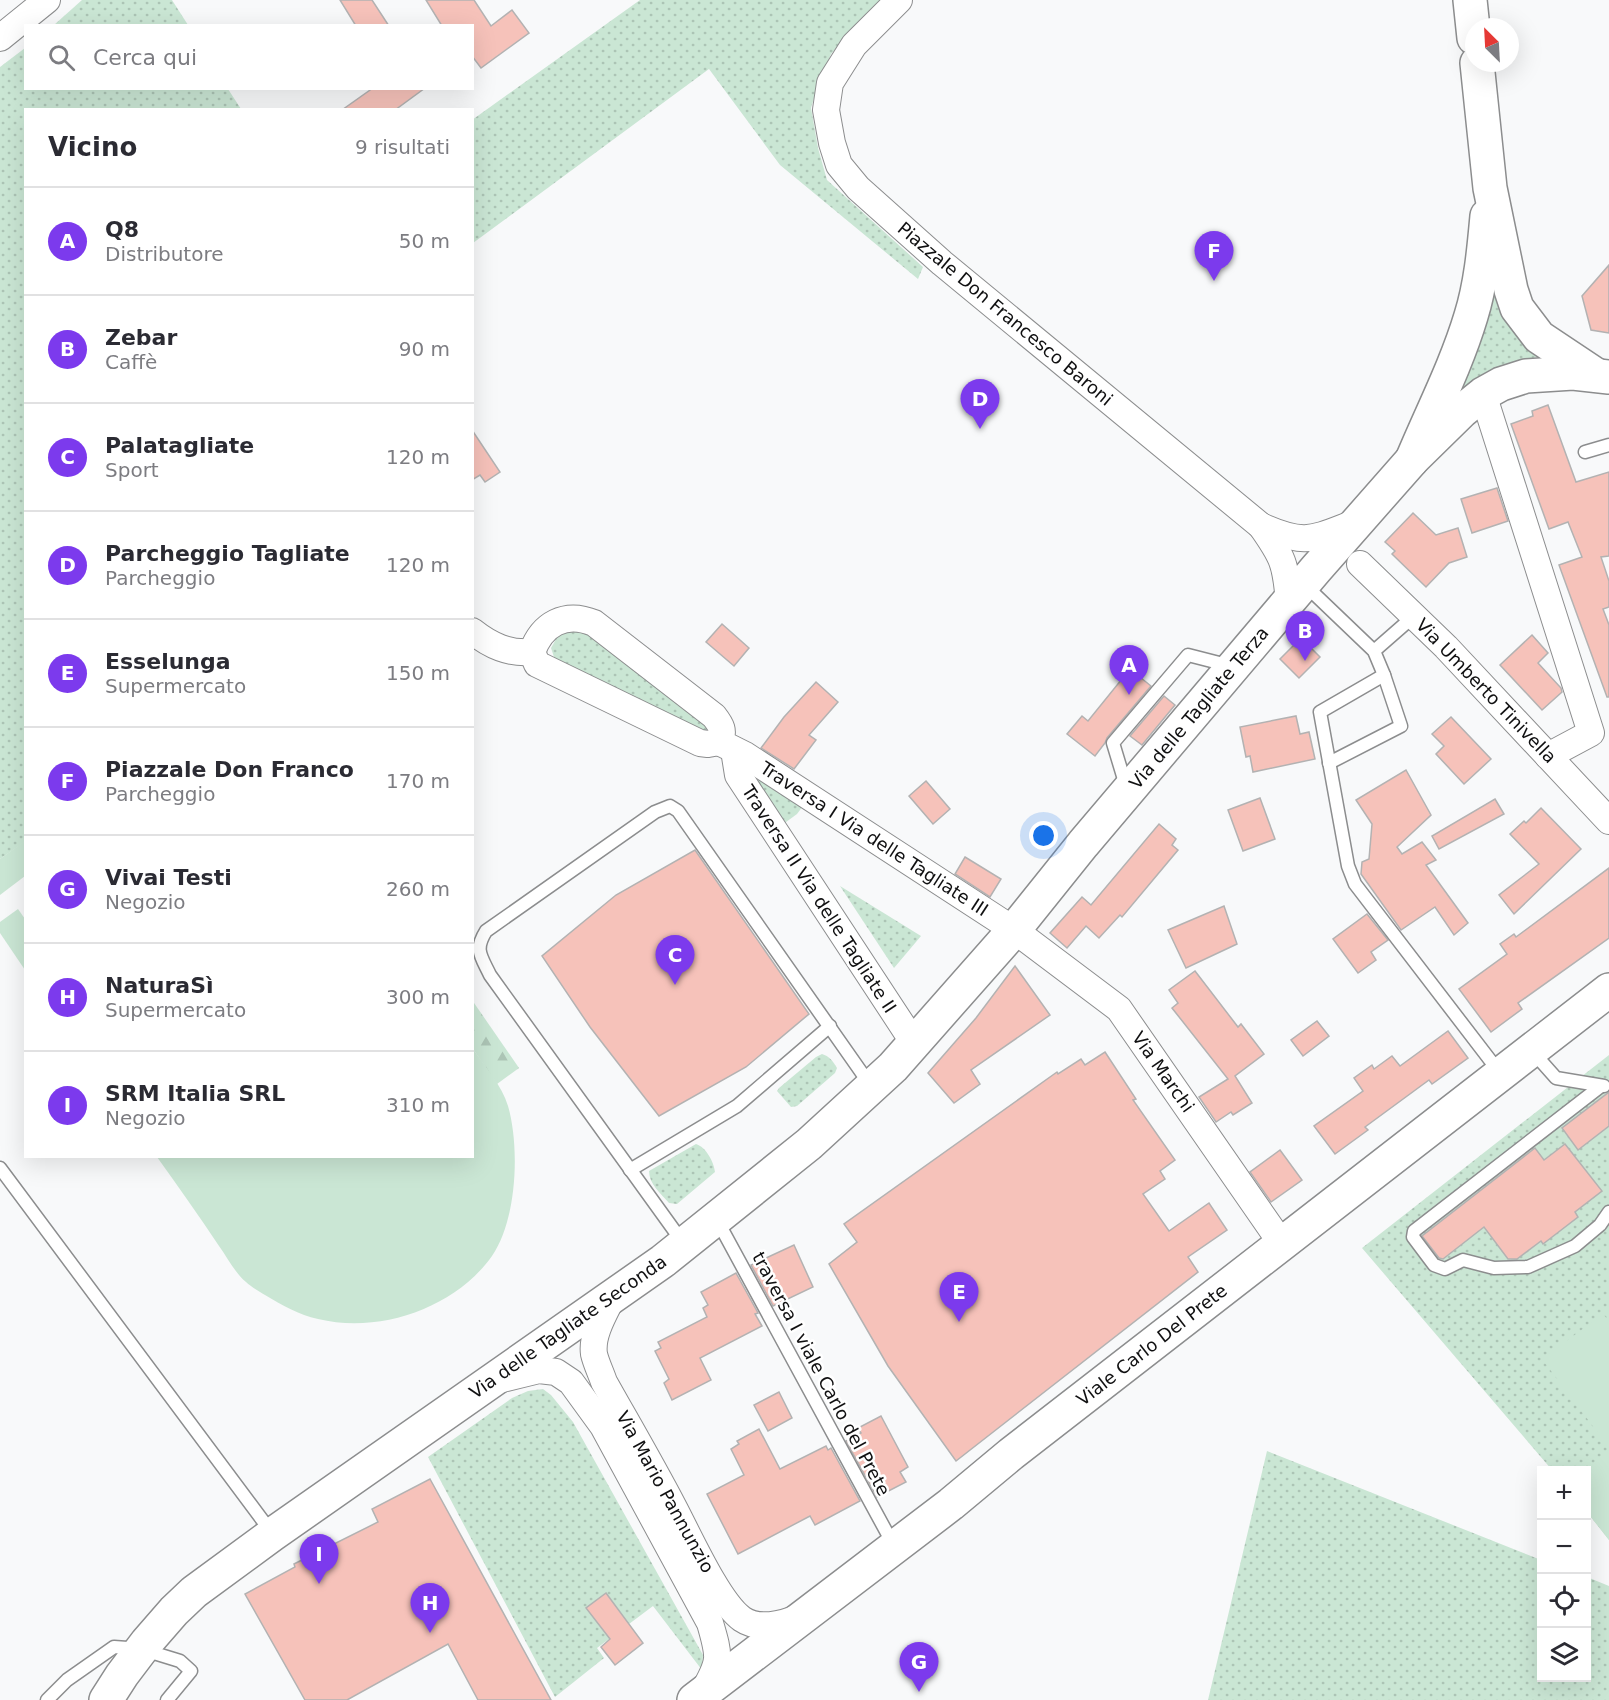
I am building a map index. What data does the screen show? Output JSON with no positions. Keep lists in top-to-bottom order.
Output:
{
  "streets": {
    "main road": ["Via delle Tagliate Terza", "Via delle Tagliate Seconda", "Viale Carlo Del Prete"],
    "street": [
      "Piazzale Don Francesco Baroni",
      "Via Umberto Tinivella",
      "Traversa I Via delle Tagliate III",
      "Traversa II Via delle Tagliate II",
      "Via Marchi",
      "Via Mario Pannunzio"
    ],
    "lane": ["traversa I viale Carlo del Prete"]
  },
  "crossings": [
    ["Piazzale Don Francesco Baroni", "Via delle Tagliate Terza"],
    ["Via delle Tagliate Terza", "Traversa I Via delle Tagliate III"],
    ["Via delle Tagliate Terza", "Via Marchi"],
    ["Via delle Tagliate Terza", "Via delle Tagliate Seconda"],
    ["Traversa I Via delle Tagliate III", "Traversa II Via delle Tagliate II"],
    ["Traversa I Via delle Tagliate III", "Via Marchi"],
    ["Traversa I Via delle Tagliate III", "Via delle Tagliate Seconda"],
    ["Traversa II Via delle Tagliate II", "Via delle Tagliate Seconda"],
    ["Via Marchi", "Via delle Tagliate Seconda"],
    ["Via Marchi", "Viale Carlo Del Prete"],
    ["Via delle Tagliate Seconda", "traversa I viale Carlo del Prete"],
    ["Via delle Tagliate Seconda", "Via Mario Pannunzio"],
    ["Viale Carlo Del Prete", "traversa I viale Carlo del Prete"],
    ["Viale Carlo Del Prete", "Via Mario Pannunzio"]
  ],
  "north": "top left",
  "page": {
    "search": "Cerca qui",
    "heading": ["Vicino", "9 risultati"],
    "list": [
      {
        "mark": "A",
        "name": "Q8",
        "note": "Distributore",
        "value": "50 m"
      },
      {
        "mark": "B",
        "name": "Zebar",
        "note": "Caffè",
        "value": "90 m"
      },
      {
        "mark": "C",
        "name": "Palatagliate",
        "note": "Sport",
        "value": "120 m"
      },
      {
        "mark": "D",
        "name": "Parcheggio Tagliate",
        "note": "Parcheggio",
        "value": "120 m"
      },
      {
        "mark": "E",
        "name": "Esselunga",
        "note": "Supermercato",
        "value": "150 m"
      },
      {
        "mark": "F",
        "name": "Piazzale Don Franco",
        "note": "Parcheggio",
        "value": "170 m"
      },
      {
        "mark": "G",
        "name": "Vivai Testi",
        "note": "Negozio",
        "value": "260 m"
      },
      {
        "mark": "H",
        "name": "NaturaSì",
        "note": "Supermercato",
        "value": "300 m"
      },
      {
        "mark": "I",
        "name": "SRM Italia SRL",
        "note": "Negozio",
        "value": "310 m"
      }
    ],
    "pins": [
      "F",
      "D",
      "B",
      "A",
      "C",
      "E",
      "I",
      "H",
      "G"
    ],
    "map_buttons": ["+", "−"]
  }
}
